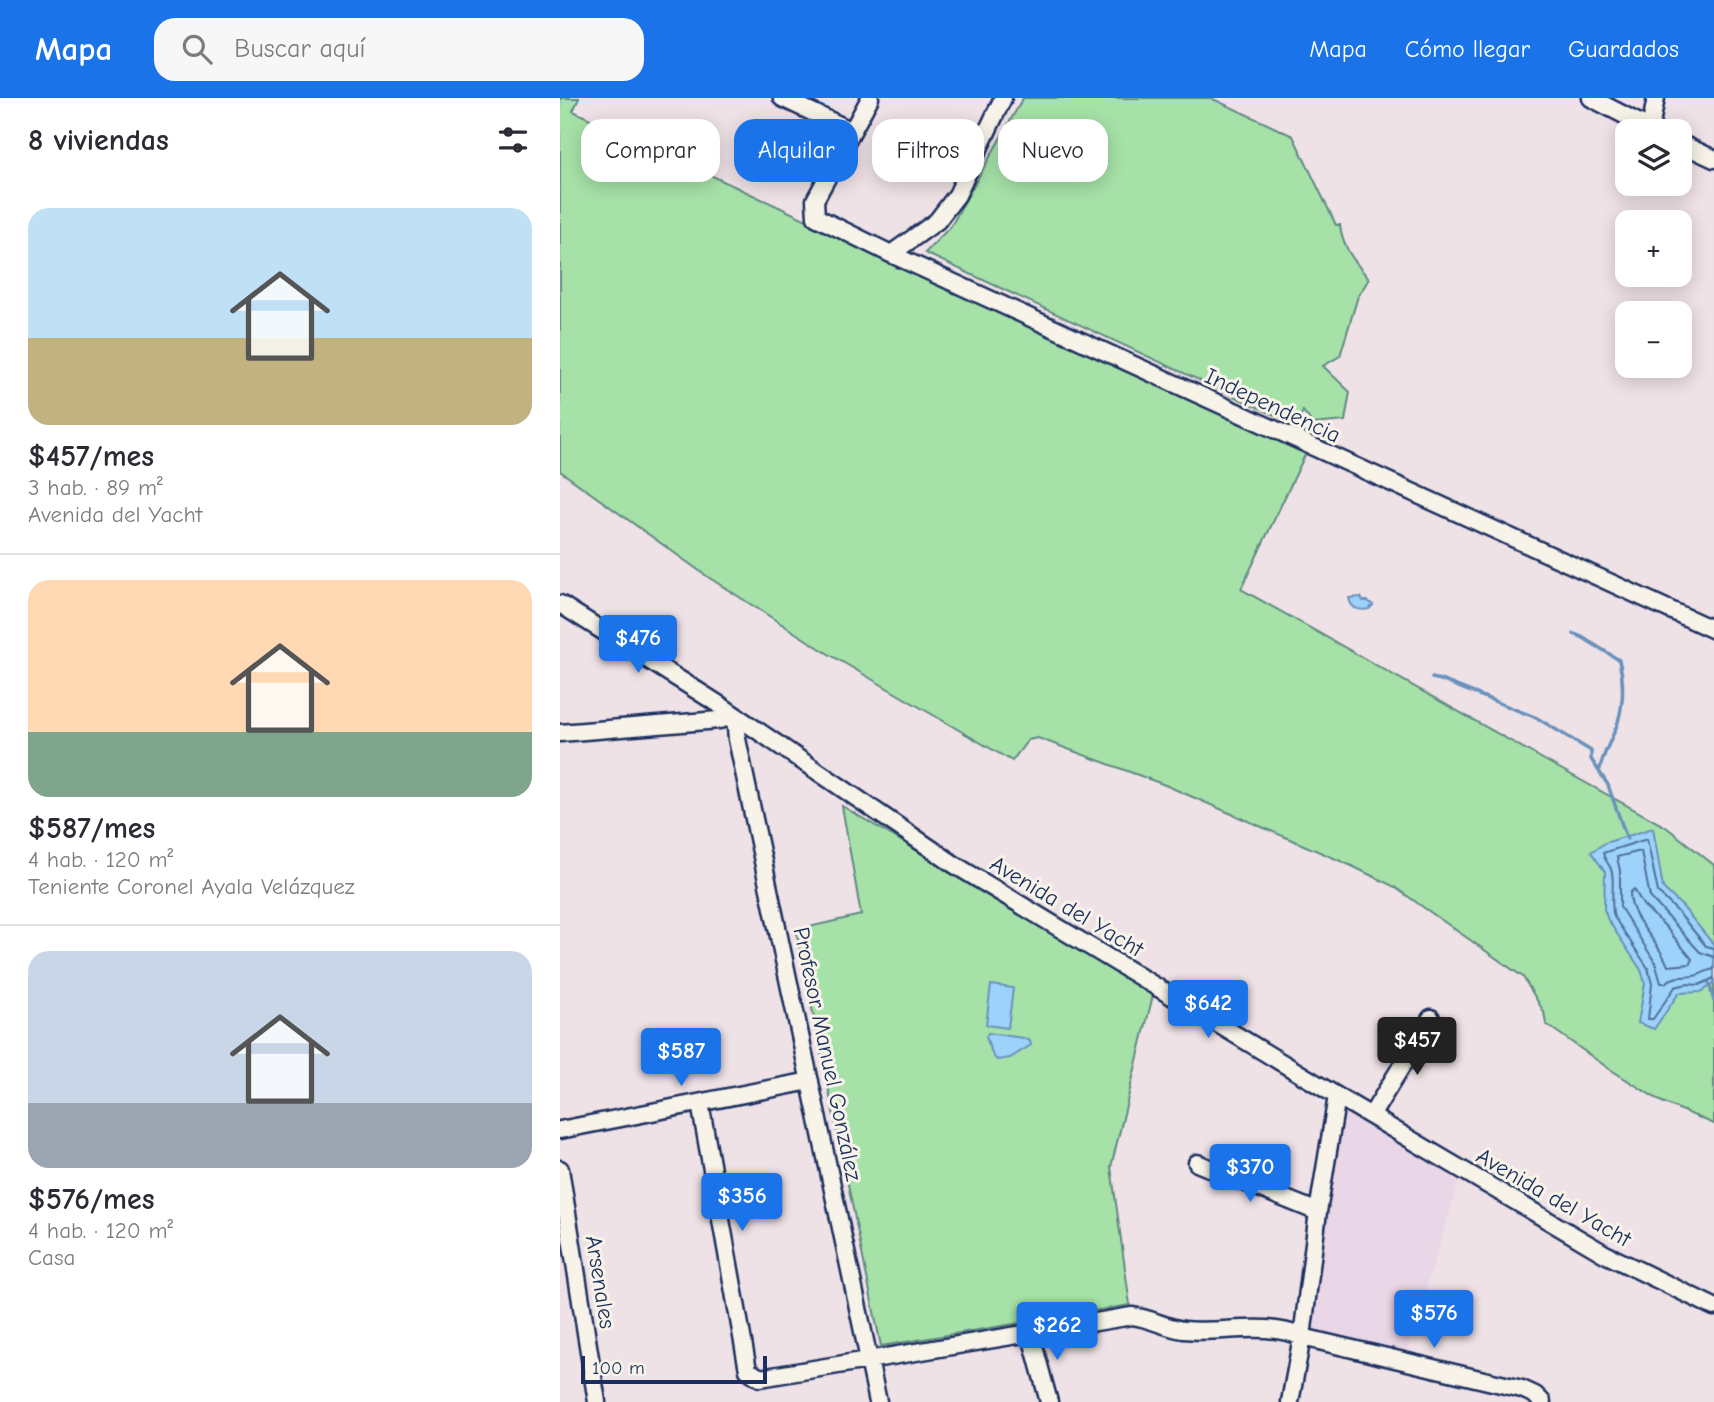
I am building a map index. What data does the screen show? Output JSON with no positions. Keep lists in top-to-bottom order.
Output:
{
  "streets": {
    "street": [
      "Independencia",
      "Avenida del Yacht",
      "Profesor Manuel González",
      "Arsenales"
    ]
  },
  "crossings": [
    ["Avenida del Yacht", "Profesor Manuel González"]
  ],
  "scale_bar": "100 m",
  "page": {
    "header": "Mapa",
    "search": "Buscar aquí",
    "nav": ["Mapa", "Cómo llegar", "Guardados"],
    "heading": "8 viviendas",
    "map_buttons": ["+", "−"],
    "chip": [
      "Comprar",
      "Alquilar",
      "Filtros",
      "Nuevo"
    ],
    "list": [
      {
        "name": "$457/mes",
        "note": "3 hab. · 89 m² · Avenida del Yacht"
      },
      {
        "name": "$587/mes",
        "note": "4 hab. · 120 m² · Teniente Coronel Ayala Velázquez"
      },
      {
        "name": "$576/mes",
        "note": "4 hab. · 120 m² · Casa"
      }
    ],
    "price": [
      "$476",
      "$642",
      "$457",
      "$587",
      "$370",
      "$356",
      "$576",
      "$262"
    ],
    "scale": "100 m"
  }
}
